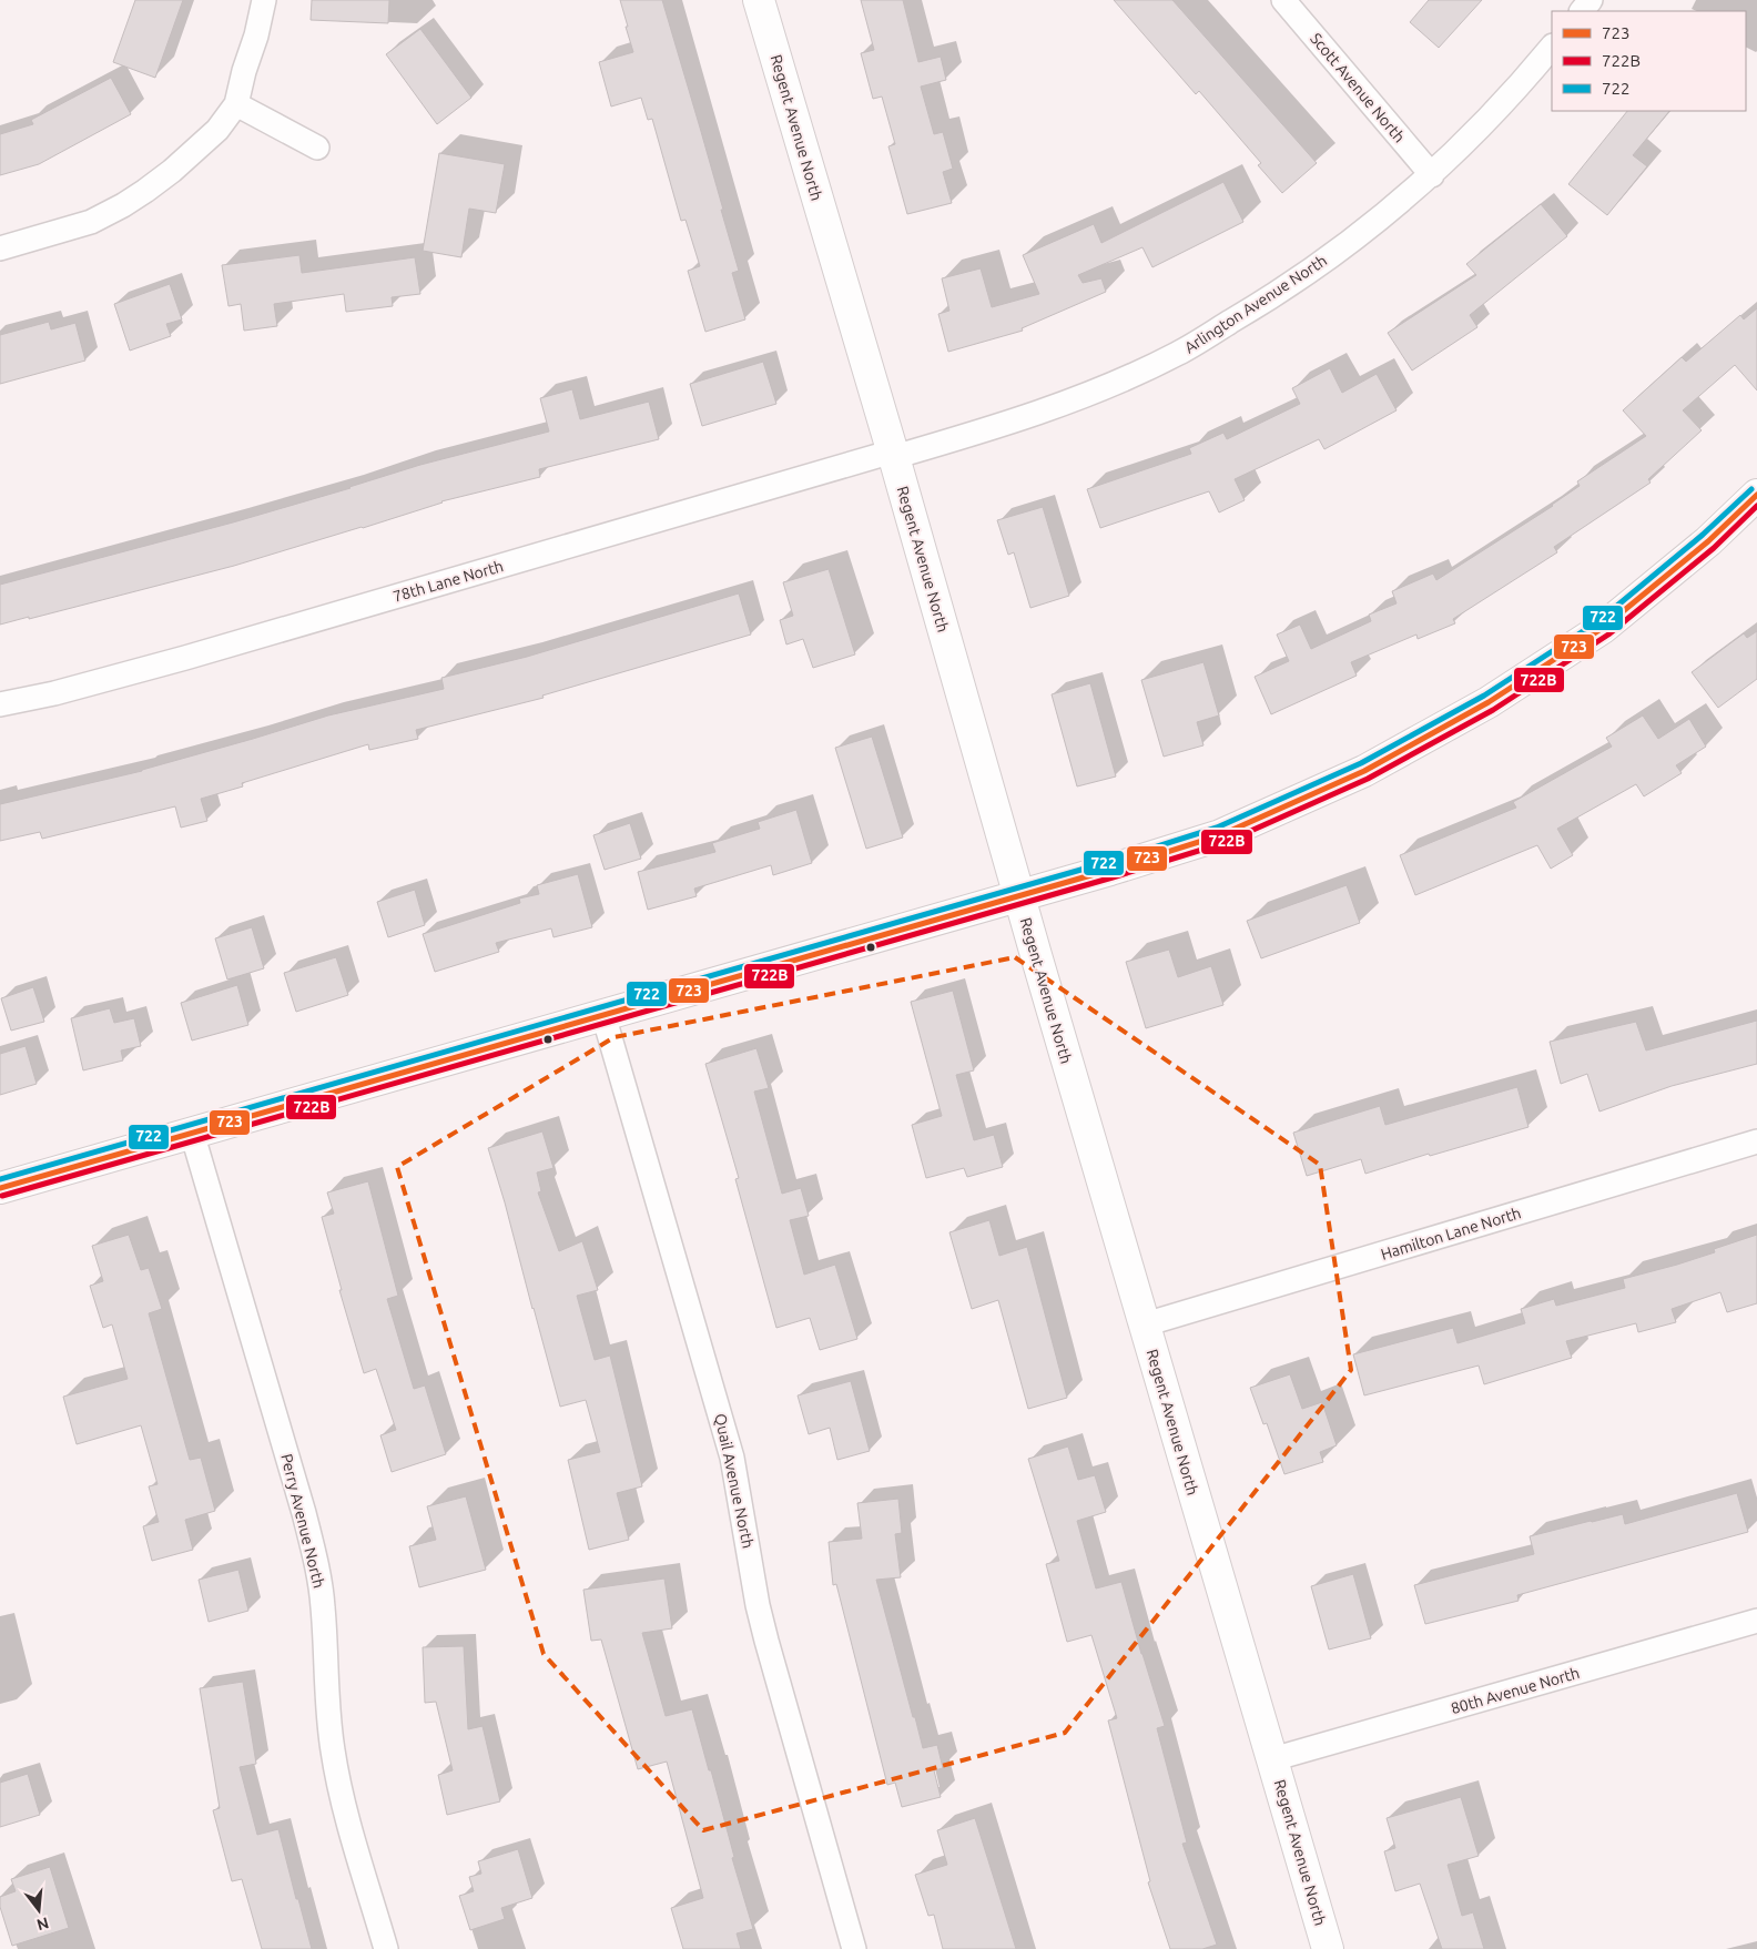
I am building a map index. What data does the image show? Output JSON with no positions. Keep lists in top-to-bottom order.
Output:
{
  "streets": {
    "street": [
      "Scott Avenue North",
      "Regent Avenue North",
      "Arlington Avenue North",
      "78th Lane North",
      "Hamilton Lane North",
      "Quail Avenue North",
      "Perry Avenue North",
      "80th Avenue North"
    ]
  },
  "crossings": [
    ["Scott Avenue North", "Arlington Avenue North"],
    ["Regent Avenue North", "Arlington Avenue North"],
    ["Regent Avenue North", "78th Lane North"],
    ["Regent Avenue North", "Hamilton Lane North"],
    ["Regent Avenue North", "80th Avenue North"],
    ["Arlington Avenue North", "78th Lane North"]
  ],
  "lines": ["transit line 722", "transit line 723", "transit line 722B"],
  "legend": ["723", "722B", "722"],
  "north": "bottom"
}
